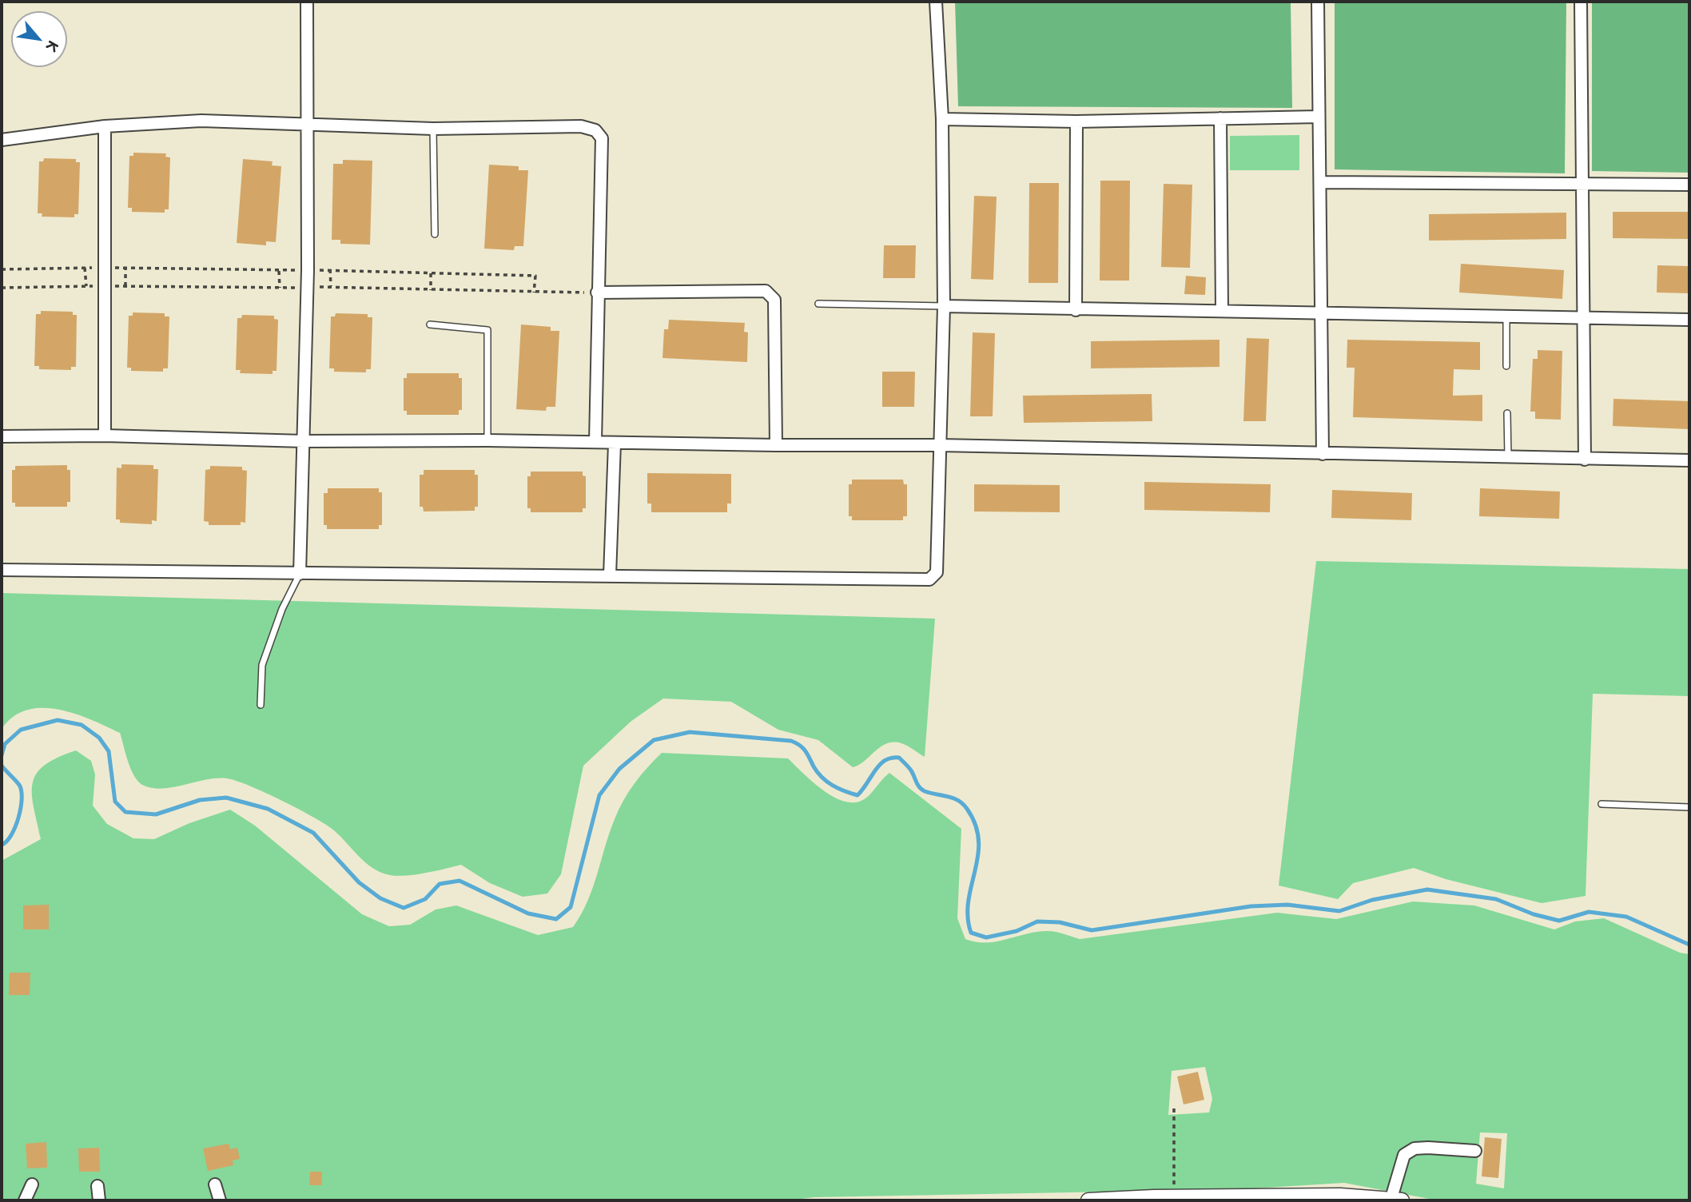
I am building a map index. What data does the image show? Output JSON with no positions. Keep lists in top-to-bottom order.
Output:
{
  "north": "bottom right"
}
